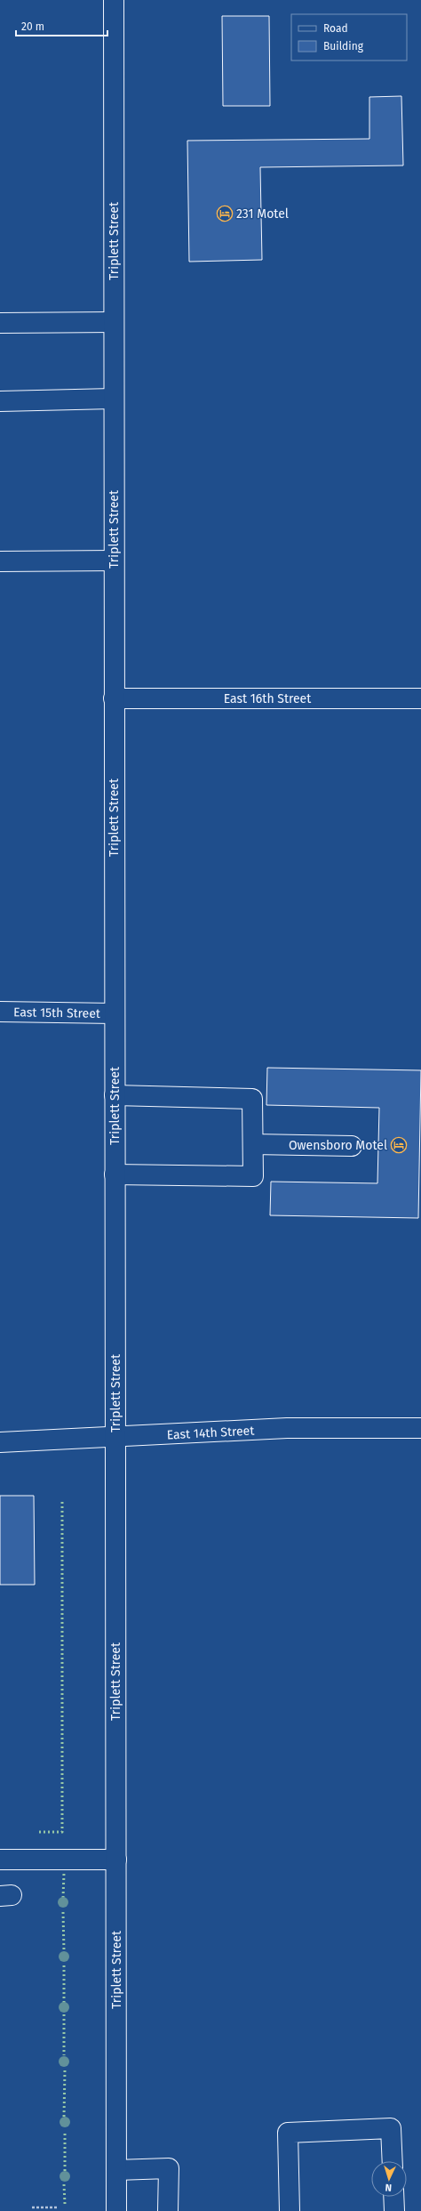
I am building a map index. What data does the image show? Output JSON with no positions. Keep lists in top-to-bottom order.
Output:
{
  "streets": {
    "main road": [
      "Triplett Street",
      "East 16th Street",
      "East 15th Street",
      "East 14th Street"
    ]
  },
  "crossings": [
    ["Triplett Street", "East 16th Street"],
    ["Triplett Street", "East 15th Street"],
    ["Triplett Street", "East 14th Street"]
  ],
  "places": {
    "hotel": ["231 Motel", "Owensboro Motel"]
  },
  "legend": ["Road", "Building"],
  "scale_bar": "20 m",
  "north": "bottom"
}
